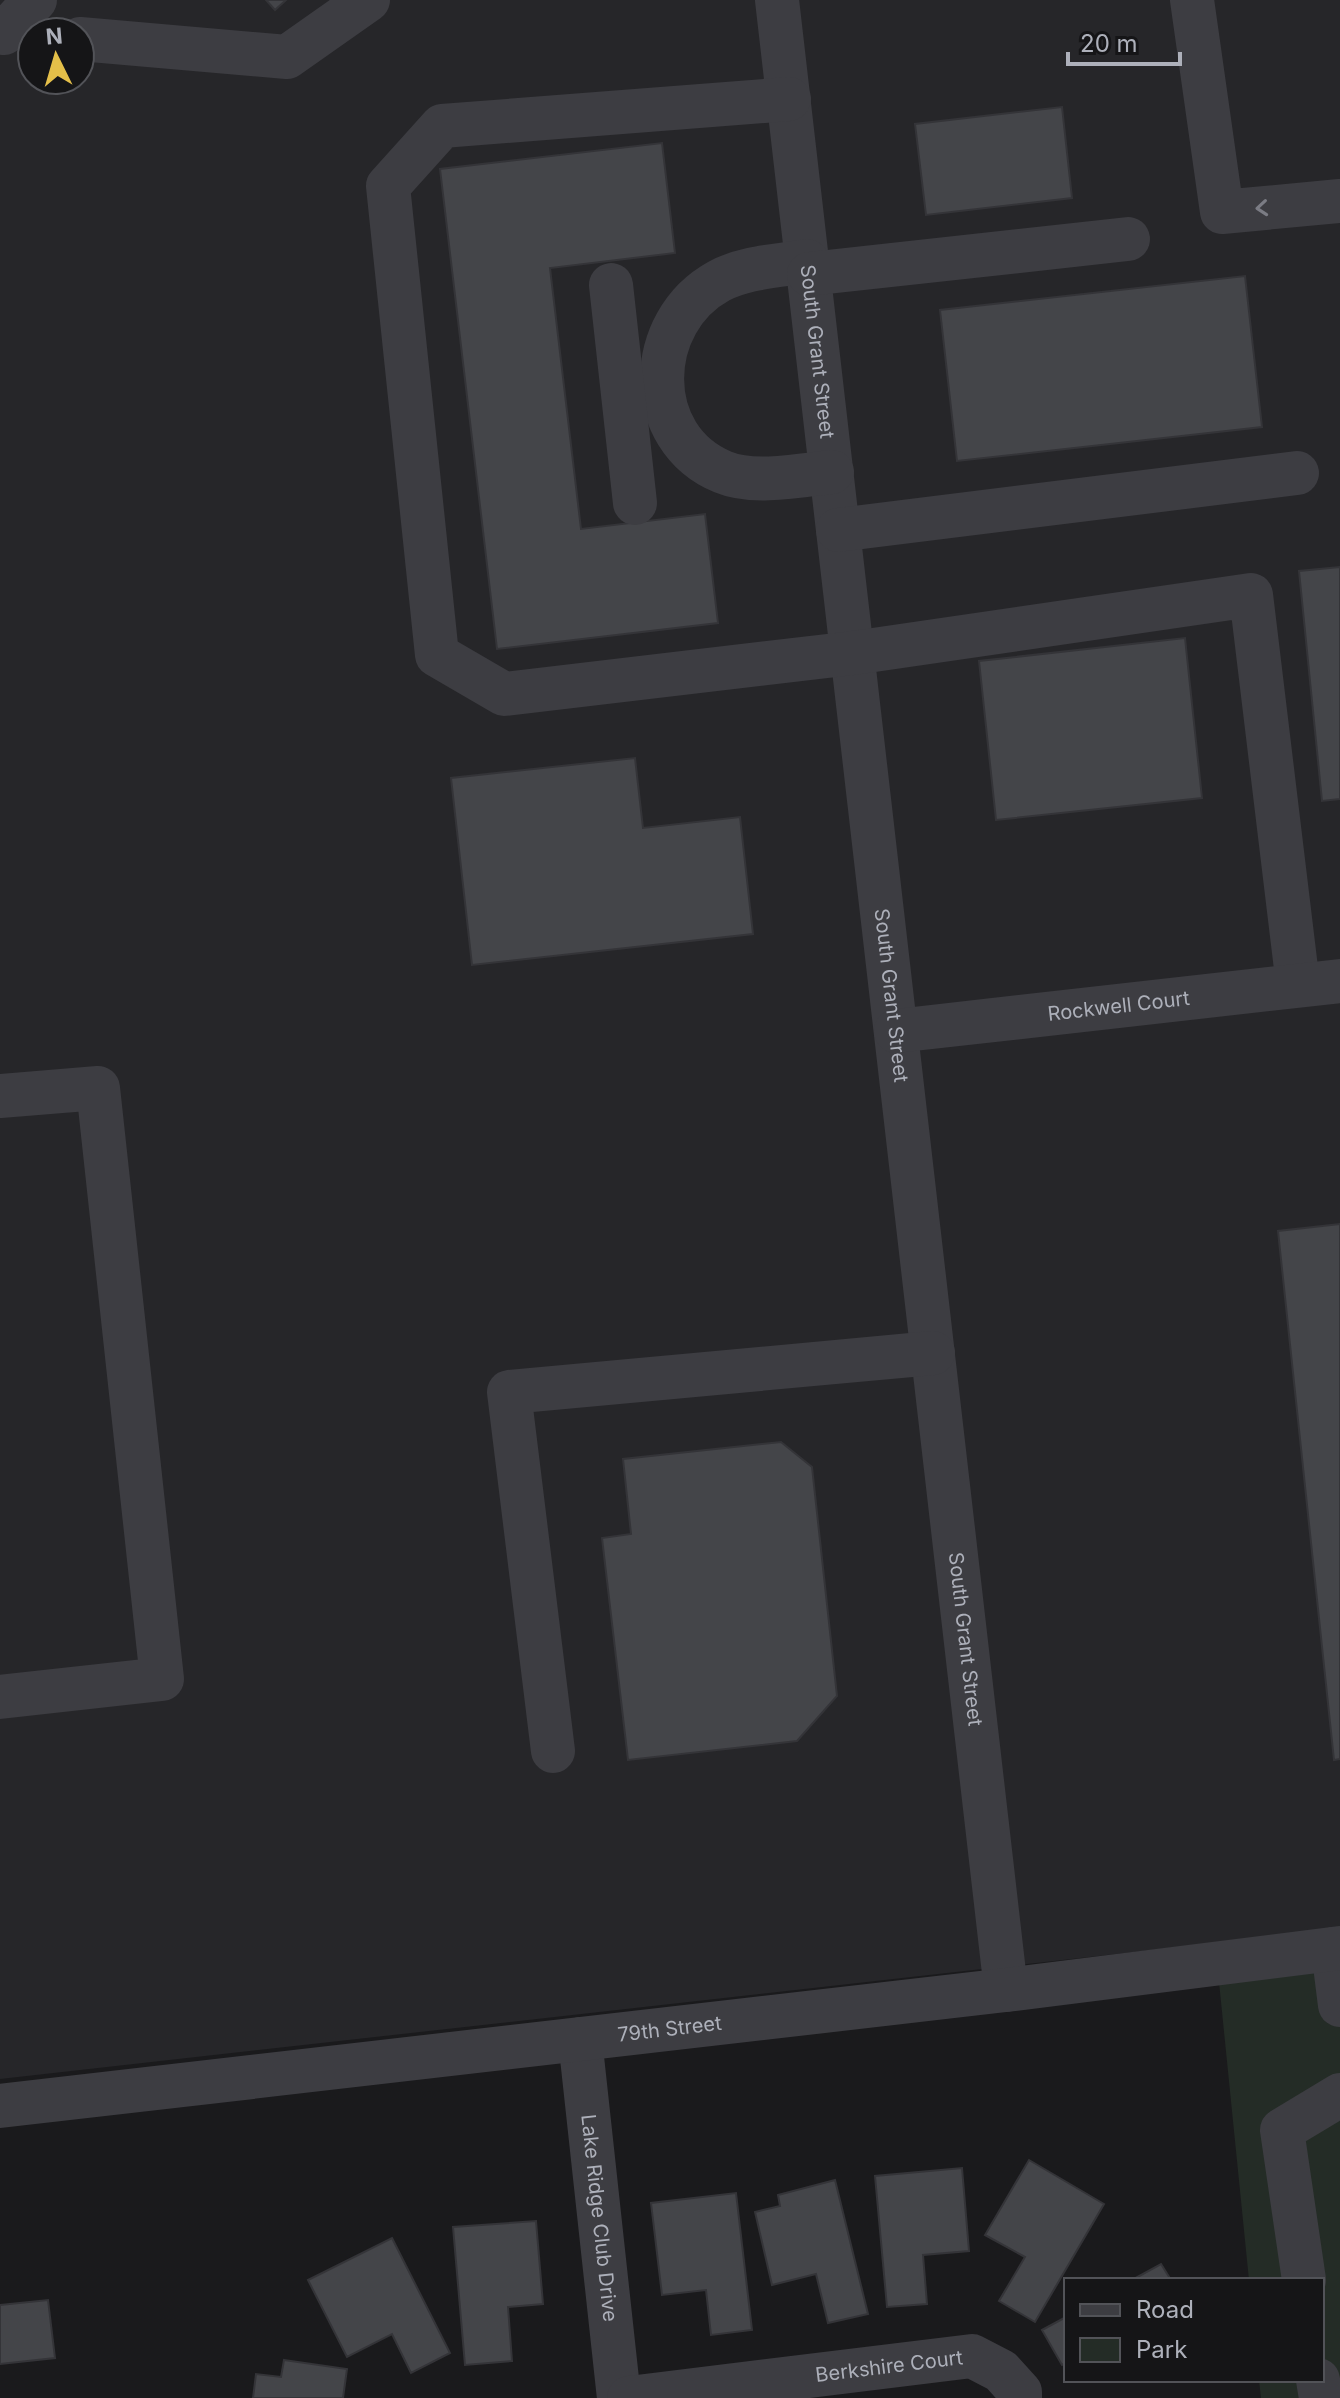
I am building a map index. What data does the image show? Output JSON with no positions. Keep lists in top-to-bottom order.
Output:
{
  "streets": {
    "street": [
      "South Grant Street",
      "Rockwell Court",
      "79th Street",
      "Lake Ridge Club Drive",
      "Berkshire Court"
    ]
  },
  "crossings": [
    ["South Grant Street", "Rockwell Court"],
    ["South Grant Street", "79th Street"],
    ["79th Street", "Lake Ridge Club Drive"]
  ],
  "legend": ["Road", "Park"],
  "scale_bar": "20 m",
  "north": "top"
}
